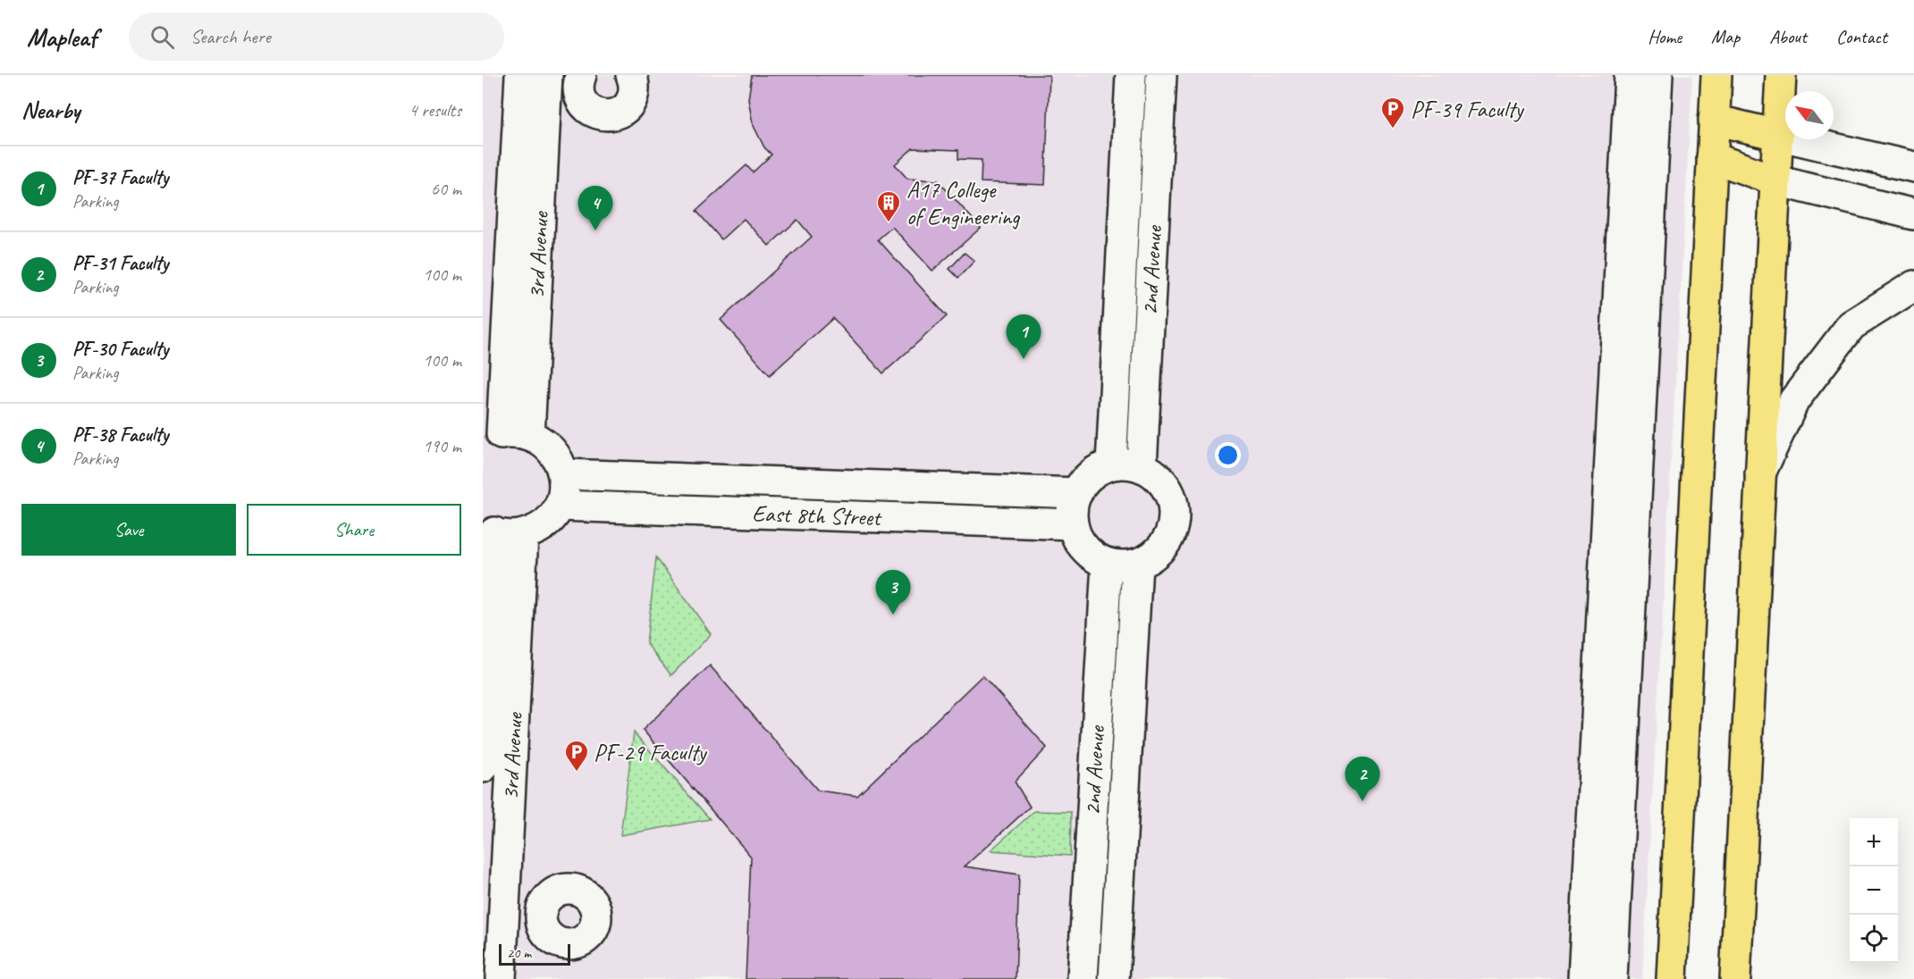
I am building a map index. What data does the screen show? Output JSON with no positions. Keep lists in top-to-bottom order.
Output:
{
  "streets": {
    "street": ["3rd Avenue", "2nd Avenue", "East 8th Street"]
  },
  "crossings": [
    ["2nd Avenue", "East 8th Street"]
  ],
  "places": {
    "parking": ["PF-39 Faculty", "PF-29 Faculty"],
    "building": ["A17 College of Engineering"]
  },
  "scale_bar": "20 m",
  "north": "top left",
  "page": {
    "header": "Mapleaf",
    "search": "Search here",
    "nav": [
      "Home",
      "Map",
      "About",
      "Contact"
    ],
    "heading": ["Nearby", "4 results"],
    "list": [
      {
        "mark": "1",
        "name": "PF-37 Faculty",
        "note": "Parking",
        "value": "60 m"
      },
      {
        "mark": "2",
        "name": "PF-31 Faculty",
        "note": "Parking",
        "value": "100 m"
      },
      {
        "mark": "3",
        "name": "PF-30 Faculty",
        "note": "Parking",
        "value": "100 m"
      },
      {
        "mark": "4",
        "name": "PF-38 Faculty",
        "note": "Parking",
        "value": "190 m"
      }
    ],
    "pins": [
      "4",
      "1",
      "3",
      "2"
    ],
    "buttons": ["Save", "Share"],
    "map_buttons": ["+", "−"],
    "scale": "20 m"
  }
}
